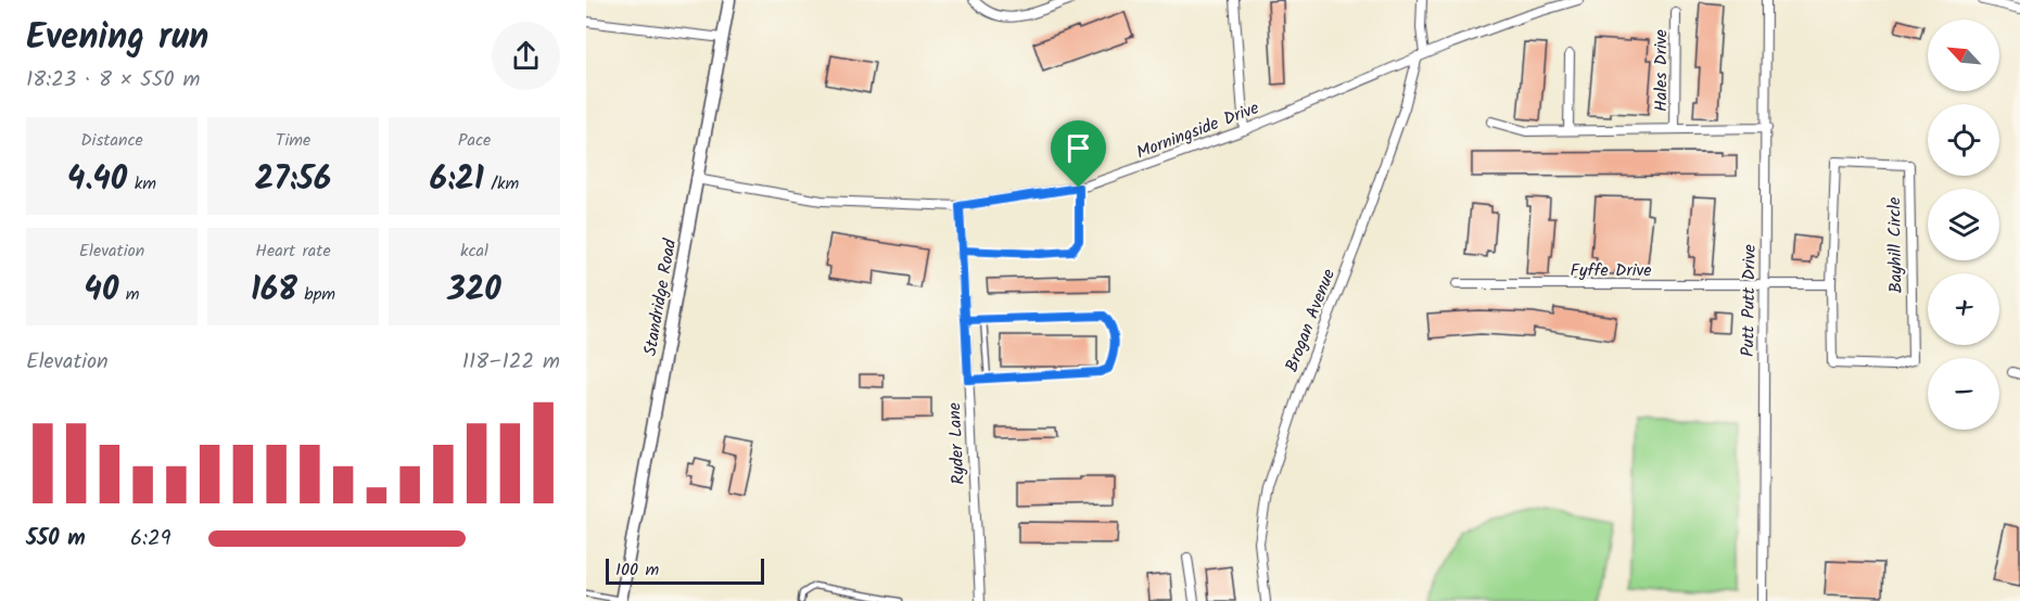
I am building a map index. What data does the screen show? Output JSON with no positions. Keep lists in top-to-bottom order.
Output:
{
  "streets": {
    "street": [
      "Hales Drive",
      "Morningside Drive",
      "Bayhill Circle",
      "Fyffe Drive",
      "Standridge Road",
      "Putt Putt Drive",
      "Brogan Avenue",
      "Ryder Lane"
    ]
  },
  "crossings": [
    ["Hales Drive", "Putt Putt Drive"],
    ["Morningside Drive", "Standridge Road"],
    ["Morningside Drive", "Brogan Avenue"],
    ["Morningside Drive", "Ryder Lane"],
    ["Fyffe Drive", "Putt Putt Drive"]
  ],
  "scale_bar": "100 m",
  "north": "top left",
  "page": {
    "heading": ["Evening run", "18:23 · 8 × 550 m"],
    "map_buttons": ["+", "−"],
    "stats": [
      ["Distance", "4.40 km"],
      ["Time", "27:56"],
      ["Pace", "6:21 /km"],
      ["Elevation", "40 m"],
      ["Heart rate", "168 bpm"],
      ["kcal", "320"]
    ],
    "chart": ["Elevation", "118–122 m"],
    "list": [
      {
        "name": "550 m",
        "note": "6:29"
      }
    ],
    "scale": "100 m"
  }
}
